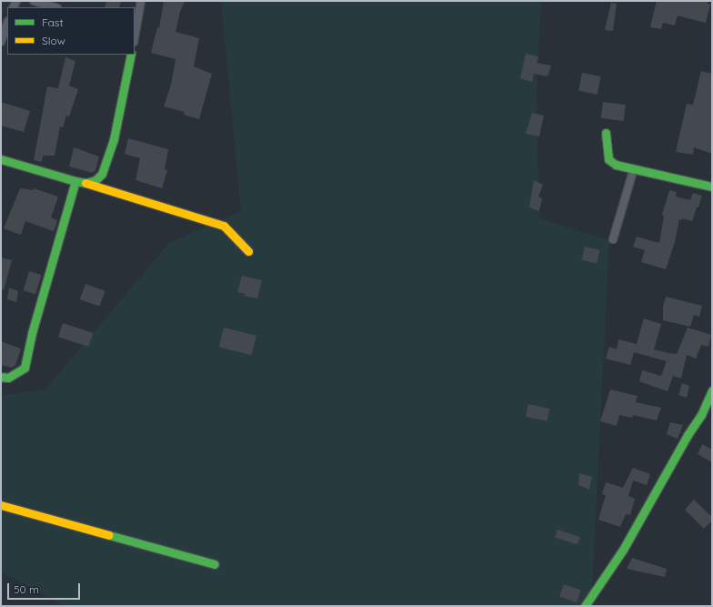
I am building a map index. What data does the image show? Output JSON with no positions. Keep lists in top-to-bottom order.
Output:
{
  "legend": ["Fast", "Slow"],
  "scale_bar": "50 m"
}
